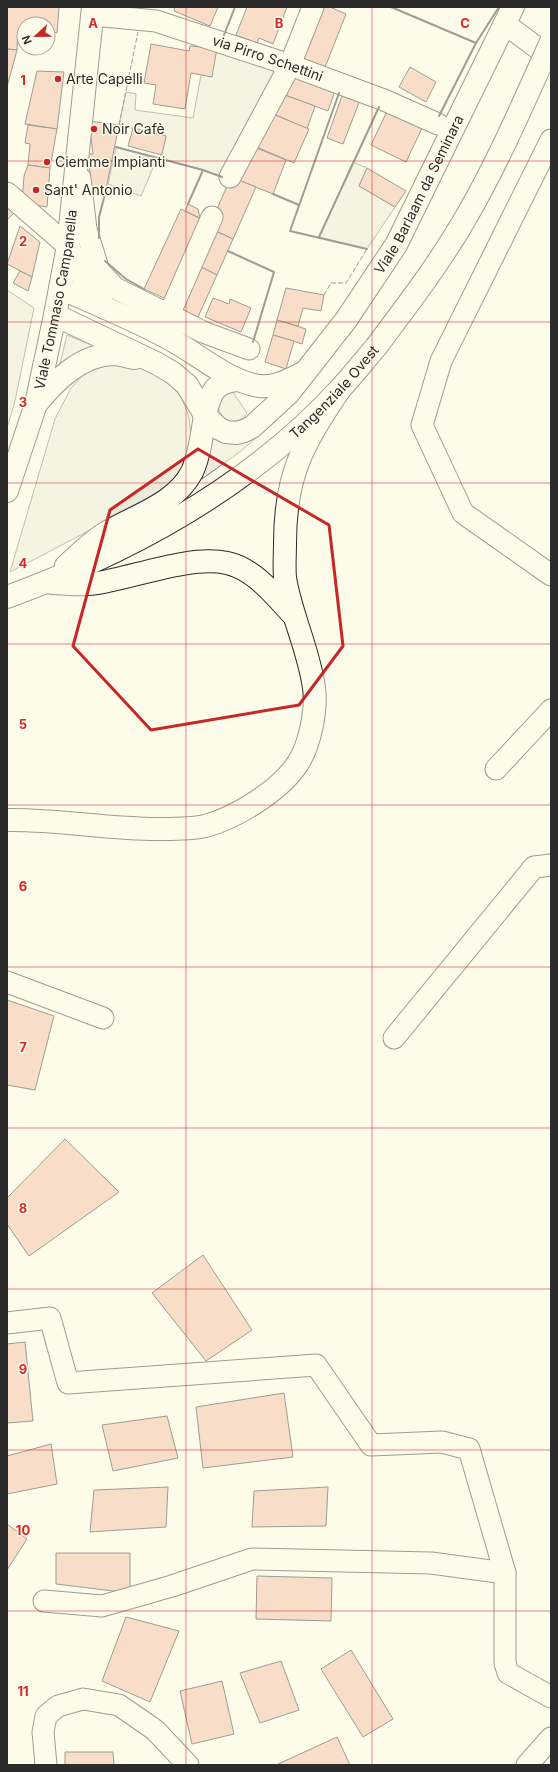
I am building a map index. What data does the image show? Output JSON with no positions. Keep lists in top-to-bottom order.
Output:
{
  "streets": {
    "main road": ["Viale Barlaam da Seminara", "Viale Tommaso Campanella", "Tangenziale Ovest"],
    "street": ["via Pirro Schettini"]
  },
  "crossings": [
    ["via Pirro Schettini", "Viale Tommaso Campanella"]
  ],
  "places": [
    "Arte Capelli",
    "Noir Cafè",
    "Ciemme Impianti",
    "Sant' Antonio"
  ],
  "north": "left",
  "grid": {
    "columns": ["A", "B", "C"],
    "rows": [
      "1",
      "2",
      "3",
      "4",
      "5",
      "6",
      "7",
      "8",
      "9",
      "10",
      "11"
    ]
  }
}
